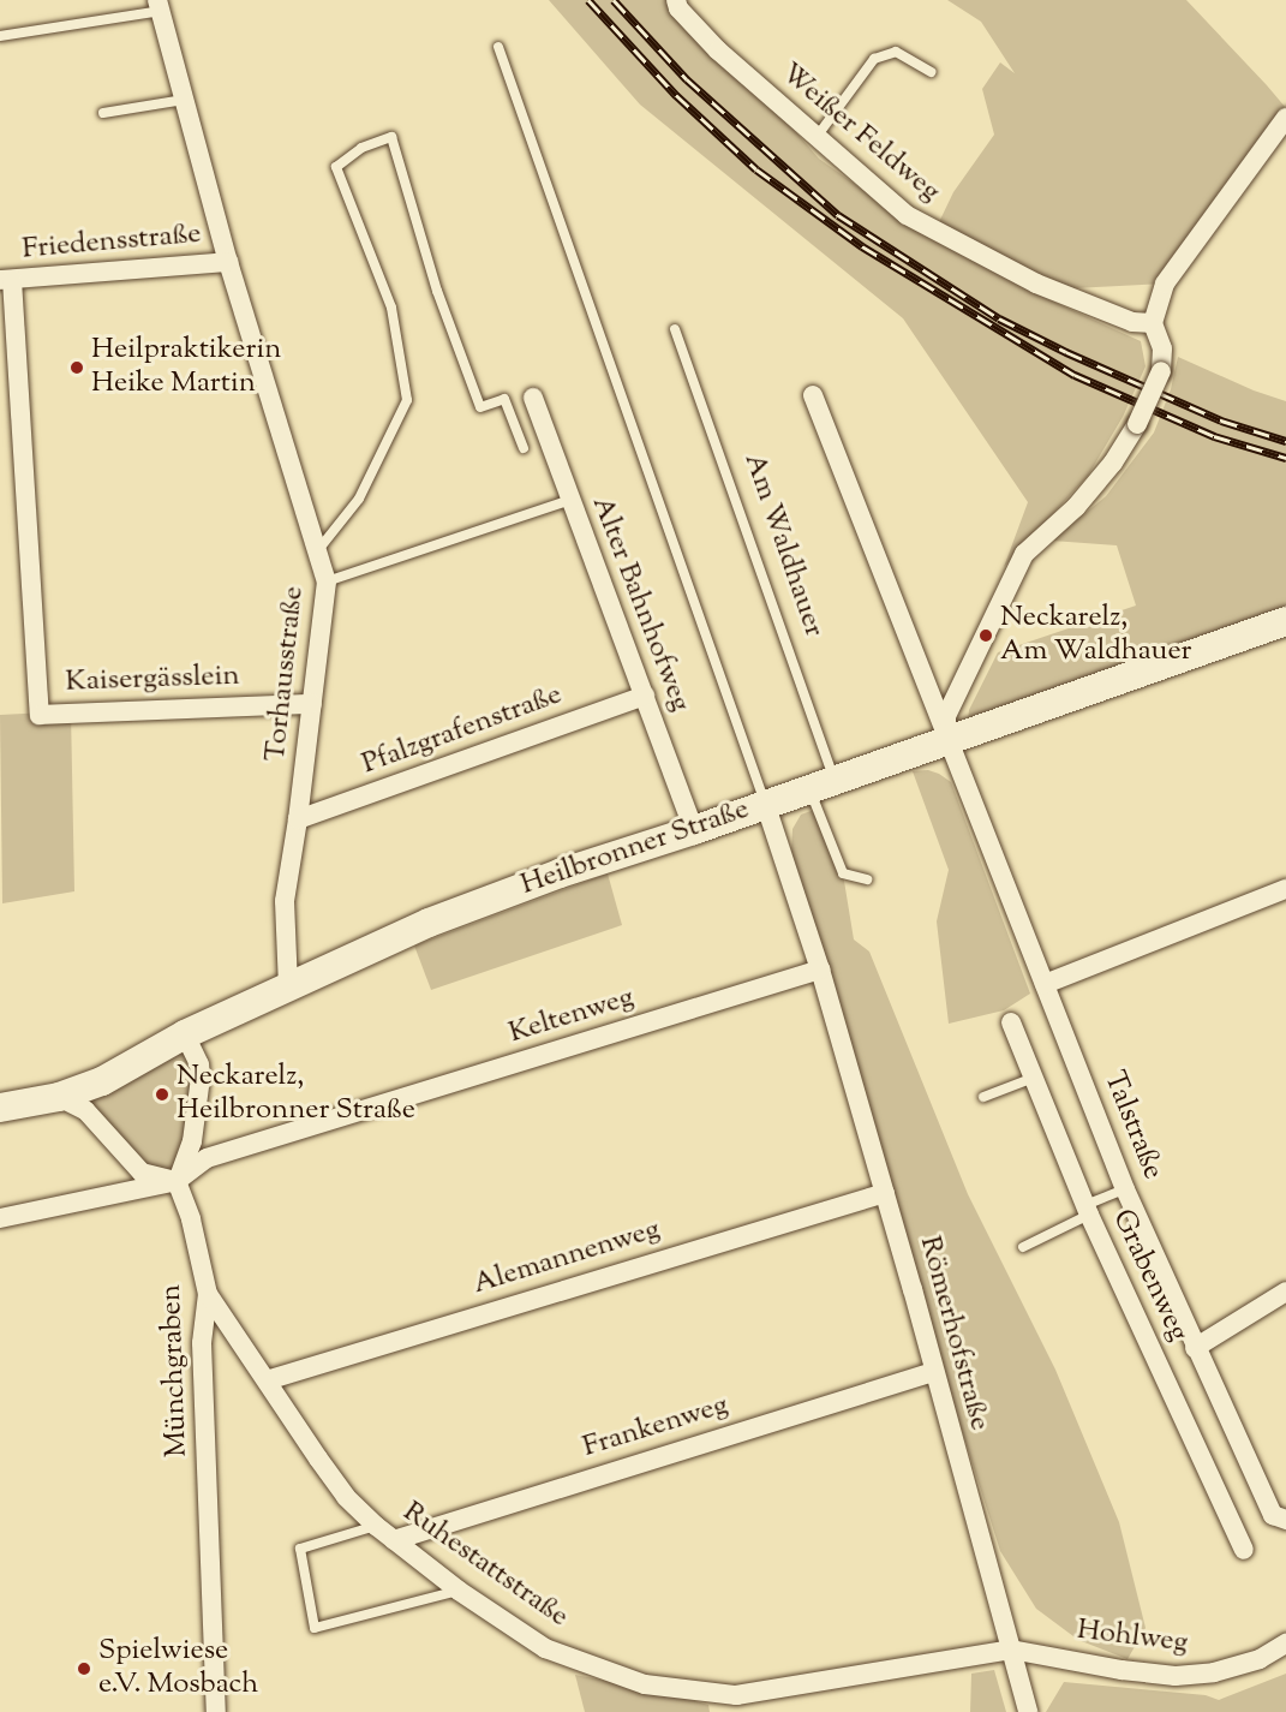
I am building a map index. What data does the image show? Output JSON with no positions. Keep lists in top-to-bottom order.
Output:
{
  "streets": {
    "street": [
      "Weißer Feldweg",
      "Friedensstraße",
      "Alter Bahnhofweg",
      "Torhausstraße",
      "Kaisergässlein",
      "Pfalzgrafenstraße",
      "Heilbronner Straße",
      "Keltenweg",
      "Talstraße",
      "Alemannenweg",
      "Grabenweg",
      "Römerhofstraße",
      "Münchgraben",
      "Frankenweg",
      "Ruhestattstraße",
      "Hohlweg"
    ],
    "lane": ["Am Waldhauer"]
  },
  "crossings": [
    ["Friedensstraße", "Torhausstraße"],
    ["Friedensstraße", "Kaisergässlein"],
    ["Am Waldhauer", "Heilbronner Straße"],
    ["Alter Bahnhofweg", "Pfalzgrafenstraße"],
    ["Alter Bahnhofweg", "Heilbronner Straße"],
    ["Torhausstraße", "Kaisergässlein"],
    ["Torhausstraße", "Pfalzgrafenstraße"],
    ["Torhausstraße", "Heilbronner Straße"],
    ["Heilbronner Straße", "Talstraße"],
    ["Keltenweg", "Römerhofstraße"],
    ["Keltenweg", "Münchgraben"],
    ["Alemannenweg", "Römerhofstraße"],
    ["Alemannenweg", "Ruhestattstraße"],
    ["Römerhofstraße", "Frankenweg"],
    ["Römerhofstraße", "Ruhestattstraße"],
    ["Römerhofstraße", "Hohlweg"],
    ["Münchgraben", "Ruhestattstraße"],
    ["Frankenweg", "Ruhestattstraße"],
    ["Ruhestattstraße", "Hohlweg"]
  ],
  "places": [
    "Heilpraktikerin Heike Martin",
    "Neckarelz, Am Waldhauer",
    "Neckarelz, Heilbronner Straße",
    "Spielwiese e.V. Mosbach"
  ]
}
